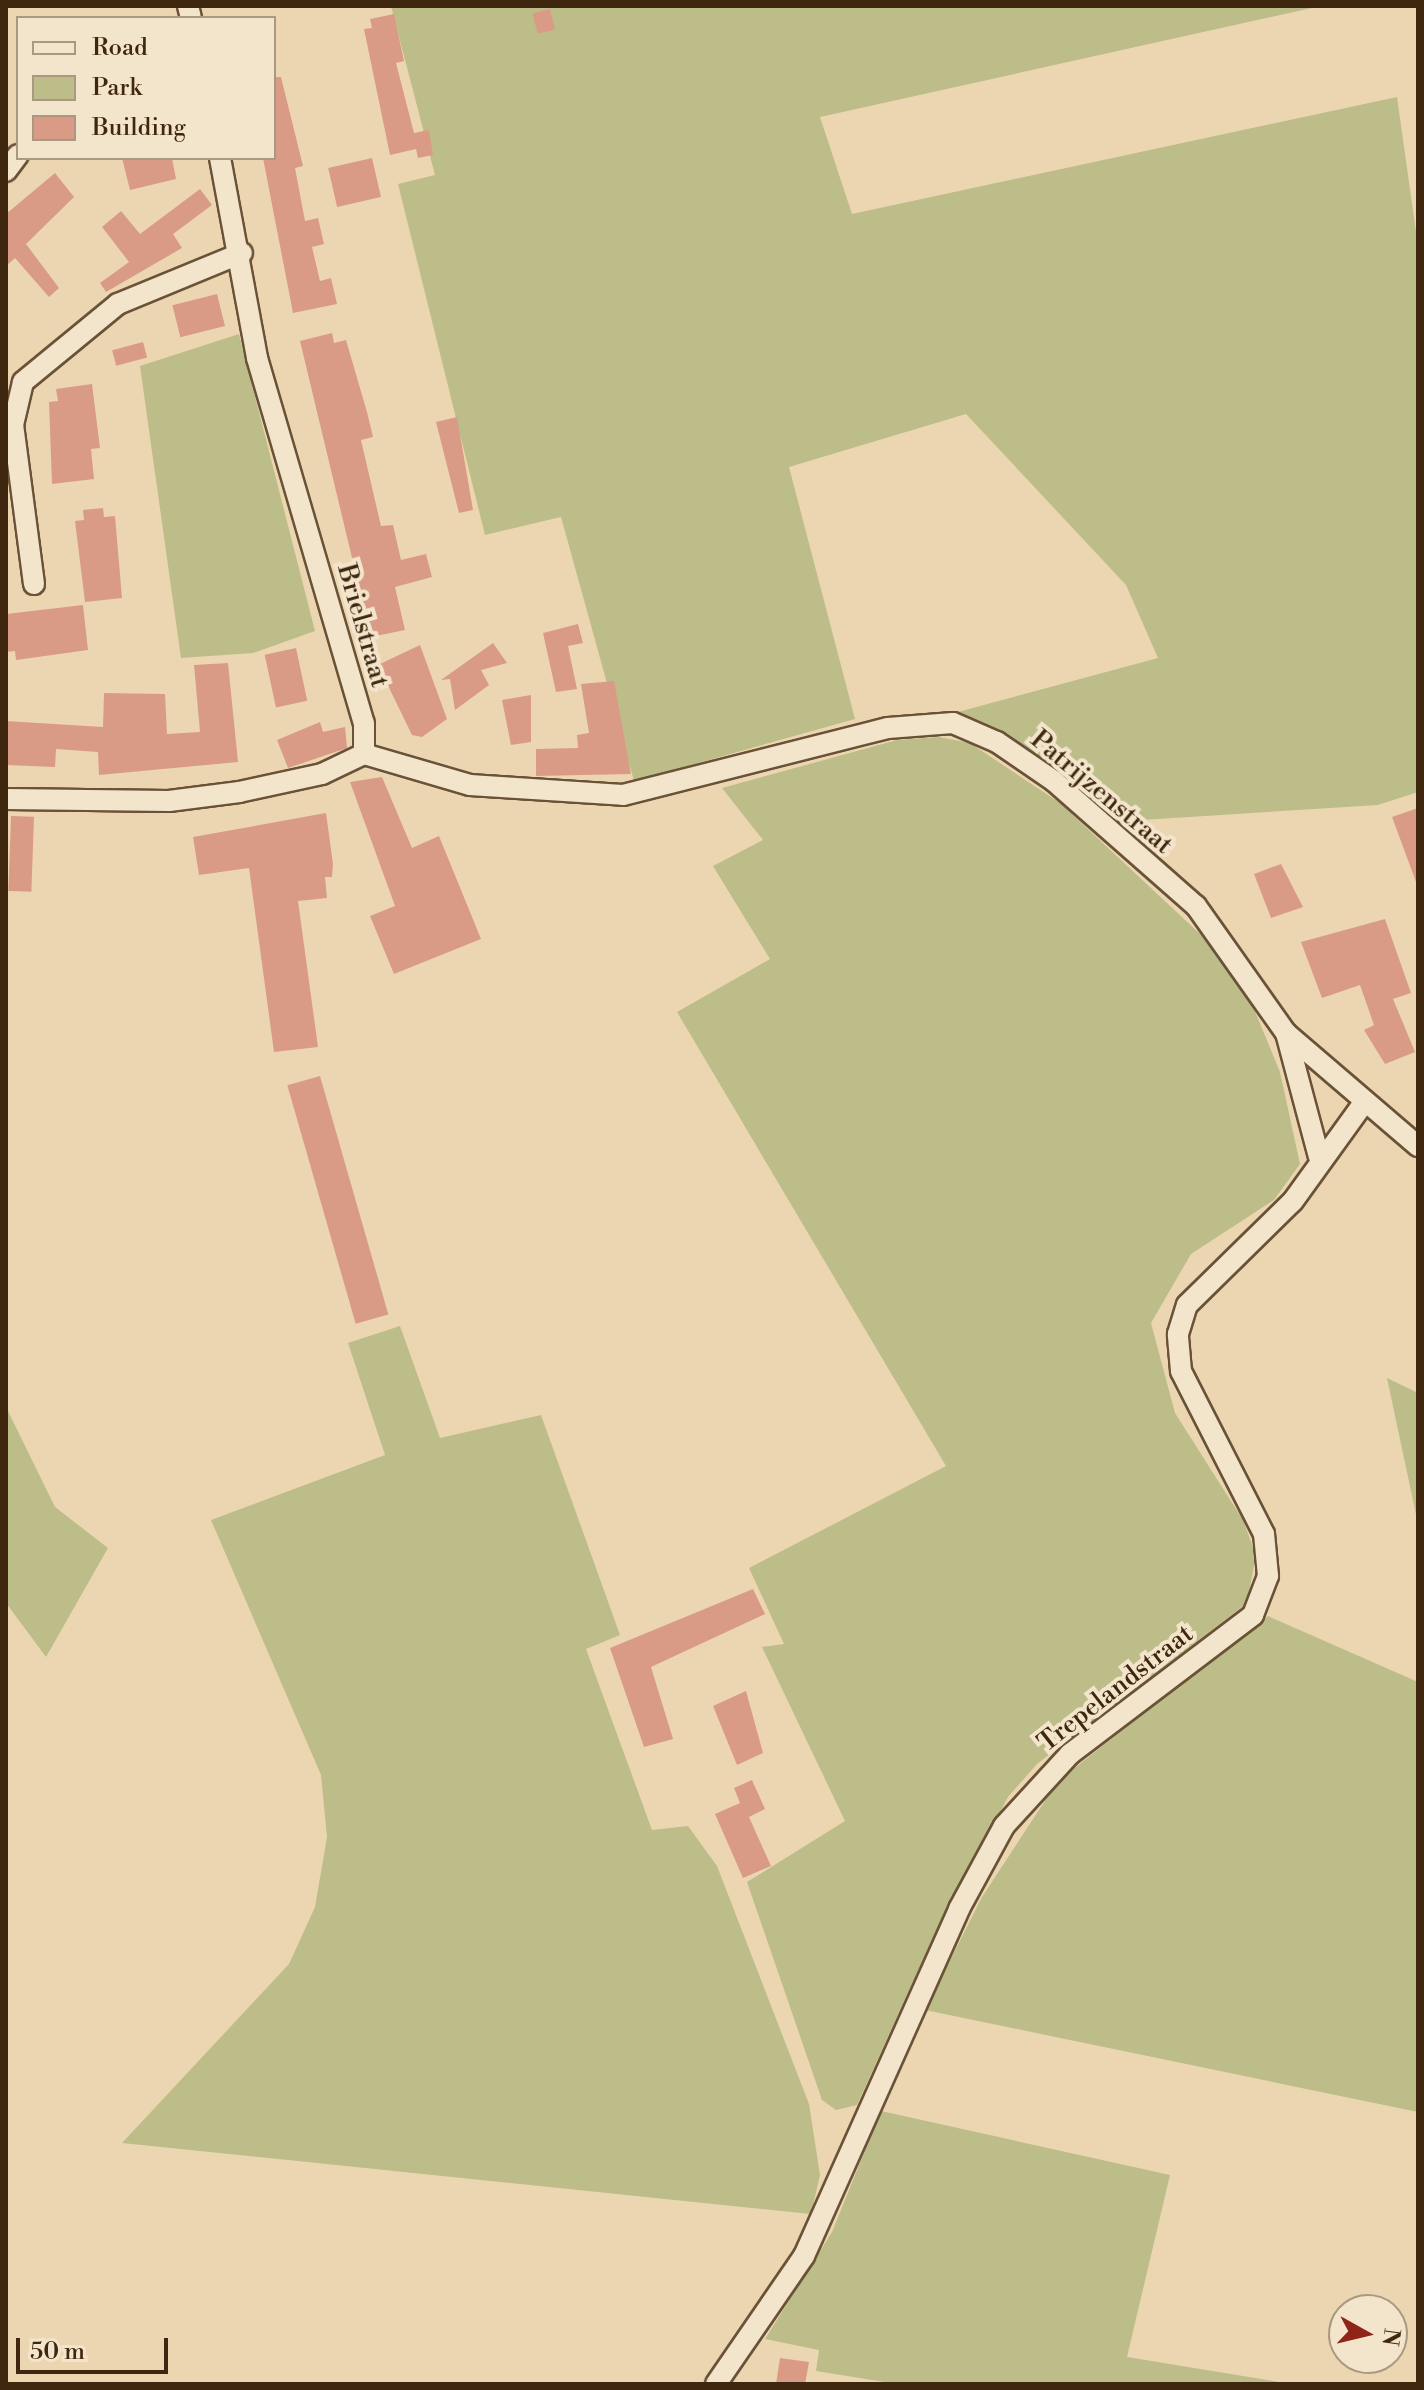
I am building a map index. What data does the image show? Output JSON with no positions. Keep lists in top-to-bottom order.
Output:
{
  "streets": {
    "street": ["Brielstraat", "Patrijzenstraat", "Trepelandstraat"]
  },
  "crossings": [
    ["Brielstraat", "Patrijzenstraat"],
    ["Patrijzenstraat", "Trepelandstraat"]
  ],
  "legend": ["Road", "Park", "Building"],
  "scale_bar": "50 m",
  "north": "right"
}
